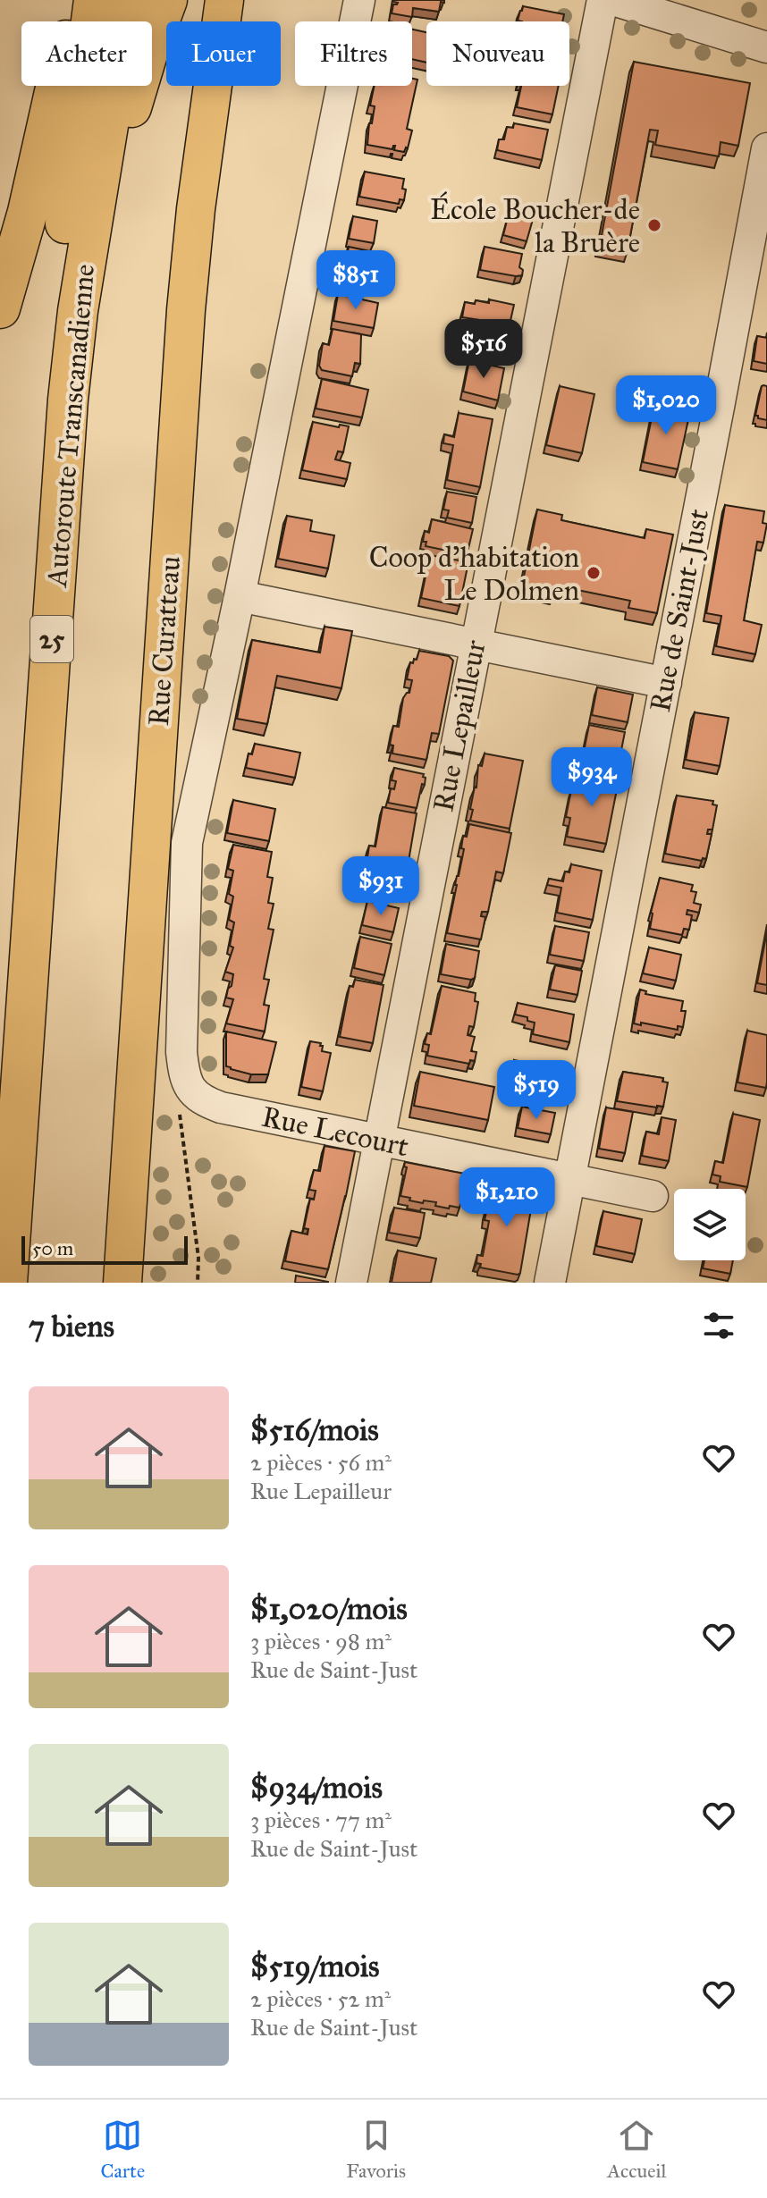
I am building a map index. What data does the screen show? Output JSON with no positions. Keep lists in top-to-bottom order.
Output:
{
  "streets": {
    "highway": ["Autoroute Transcanadienne", "25"],
    "main road": ["Rue Curatteau"],
    "street": ["Rue de Saint-Just", "Rue Lepailleur", "Rue Lecourt"]
  },
  "crossings": [
    ["Rue de Saint-Just", "Rue Lecourt"],
    ["Rue Curatteau", "Rue Lecourt"],
    ["Rue Lepailleur", "Rue Lecourt"]
  ],
  "places": ["École Boucher-de la Bruère", "Coop d'habitation Le Dolmen"],
  "scale_bar": "50 m",
  "page": {
    "chip": [
      "Acheter",
      "Louer",
      "Filtres",
      "Nouveau"
    ],
    "price": [
      "$851",
      "$516",
      "$1,020",
      "$934",
      "$931",
      "$519",
      "$1,210"
    ],
    "scale": "50 m",
    "heading": "7 biens",
    "list": [
      {
        "name": "$516/mois",
        "note": "2 pièces · 56 m² · Rue Lepailleur"
      },
      {
        "name": "$1,020/mois",
        "note": "3 pièces · 98 m² · Rue de Saint-Just"
      },
      {
        "name": "$934/mois",
        "note": "3 pièces · 77 m² · Rue de Saint-Just"
      },
      {
        "name": "$519/mois",
        "note": "2 pièces · 52 m² · Rue de Saint-Just"
      }
    ],
    "tabs": ["Carte", "Favoris", "Accueil"]
  }
}
